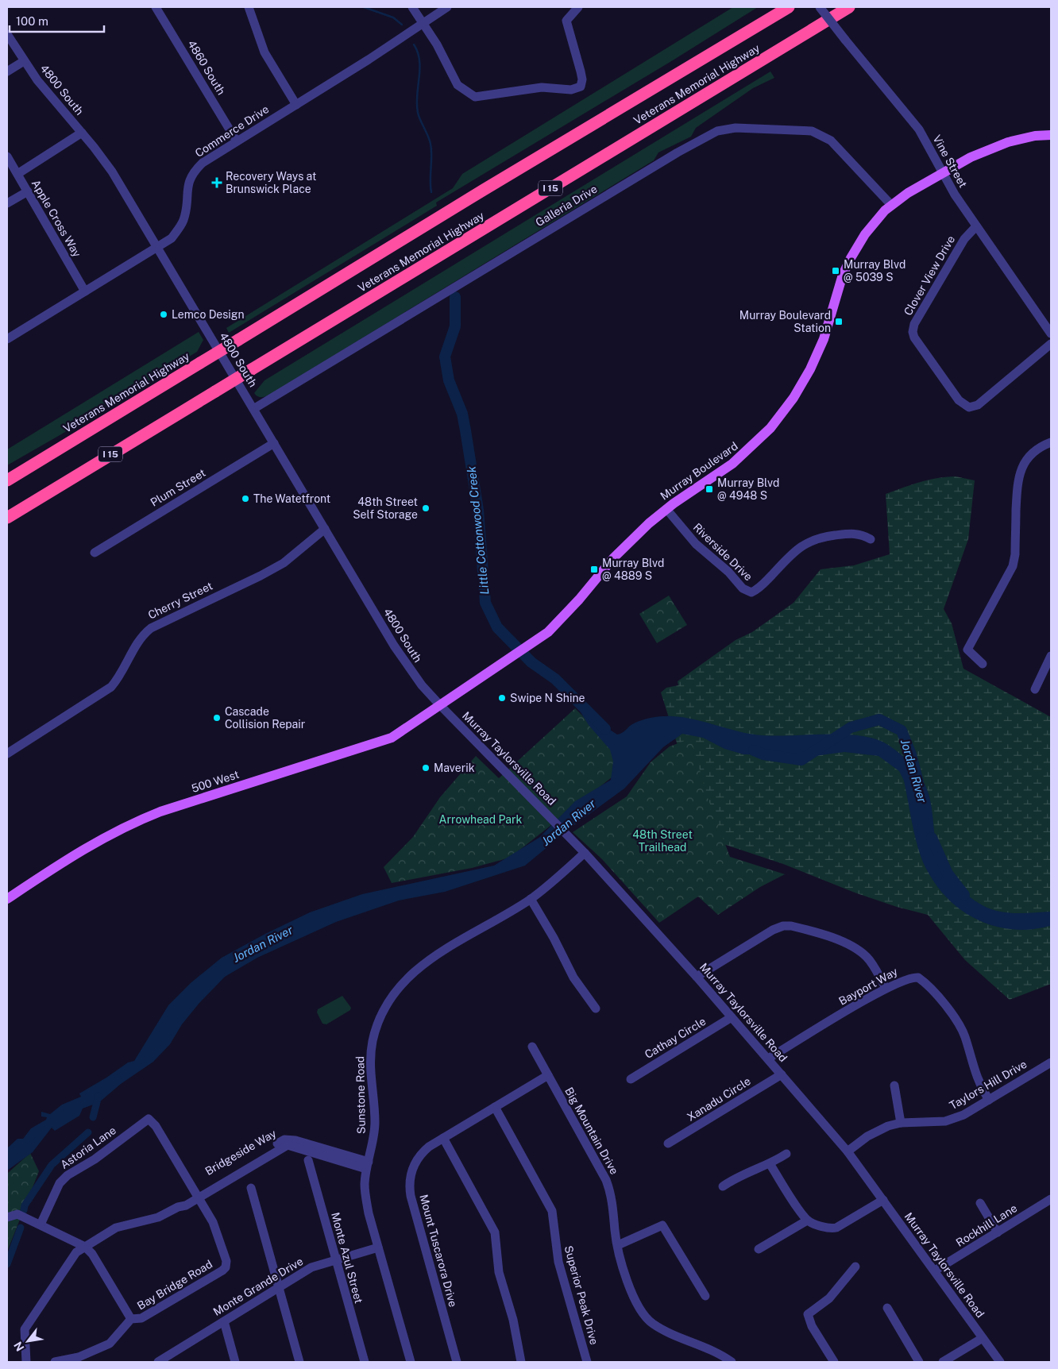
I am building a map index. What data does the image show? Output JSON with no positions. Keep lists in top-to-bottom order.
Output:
{
  "streets": {
    "highway": ["Veterans Memorial Highway", "I 15"],
    "main road": ["Murray Boulevard", "500 West"],
    "street": [
      "4860 South",
      "4800 South",
      "Commerce Drive",
      "Vine Street",
      "Galleria Drive",
      "Apple Cross Way",
      "Clover View Drive",
      "Plum Street",
      "Riverside Drive",
      "Cherry Street",
      "Murray Taylorsville Road",
      "Bayport Way",
      "Cathay Circle",
      "Taylors Hill Drive",
      "Sunstone Road",
      "Xanadu Circle",
      "Big Mountain Drive",
      "Astoria Lane",
      "Bridgeside Way",
      "Rockhill Lane",
      "Mount Tuscarora Drive",
      "Monte Azul Street",
      "Bay Bridge Road",
      "Monte Grande Drive",
      "Superior Peak Drive"
    ]
  },
  "crossings": [
    ["4860 South", "Commerce Drive"],
    ["4800 South", "Commerce Drive"],
    ["4800 South", "Galleria Drive"],
    ["4800 South", "Murray Boulevard"],
    ["4800 South", "Plum Street"],
    ["4800 South", "Cherry Street"],
    ["4800 South", "Murray Taylorsville Road"],
    ["4800 South", "500 West"],
    ["Commerce Drive", "Apple Cross Way"],
    ["Vine Street", "Clover View Drive"],
    ["Vine Street", "Murray Boulevard"],
    ["Galleria Drive", "Murray Boulevard"],
    ["Murray Boulevard", "Riverside Drive"],
    ["Murray Boulevard", "Murray Taylorsville Road"],
    ["Murray Boulevard", "500 West"],
    ["Murray Taylorsville Road", "500 West"],
    ["Murray Taylorsville Road", "Bayport Way"],
    ["Murray Taylorsville Road", "Cathay Circle"],
    ["Murray Taylorsville Road", "Taylors Hill Drive"],
    ["Murray Taylorsville Road", "Sunstone Road"],
    ["Murray Taylorsville Road", "Xanadu Circle"],
    ["Murray Taylorsville Road", "Rockhill Lane"],
    ["Bayport Way", "Taylors Hill Drive"],
    ["Sunstone Road", "Bridgeside Way"],
    ["Sunstone Road", "Monte Grande Drive"],
    ["Big Mountain Drive", "Mount Tuscarora Drive"],
    ["Astoria Lane", "Bridgeside Way"],
    ["Astoria Lane", "Bay Bridge Road"],
    ["Bridgeside Way", "Bay Bridge Road"],
    ["Mount Tuscarora Drive", "Superior Peak Drive"],
    ["Monte Azul Street", "Monte Grande Drive"]
  ],
  "water": ["Little Cottonwood Creek", "Jordan River"],
  "parks": ["Arrowhead Park", "48th Street Trailhead"],
  "places": {
    "health": ["Recovery Ways at Brunswick Place"],
    "transit": [
      "Murray Blvd @ 5039 S",
      "Murray Boulevard Station",
      "Murray Blvd @ 4948 S",
      "Murray Blvd @ 4889 S"
    ],
    "other": [
      "Lemco Design",
      "The Watetfront",
      "48th Street Self Storage",
      "Swipe N Shine",
      "Cascade Collision Repair",
      "Maverik"
    ]
  },
  "scale_bar": "100 m",
  "north": "bottom left"
}
